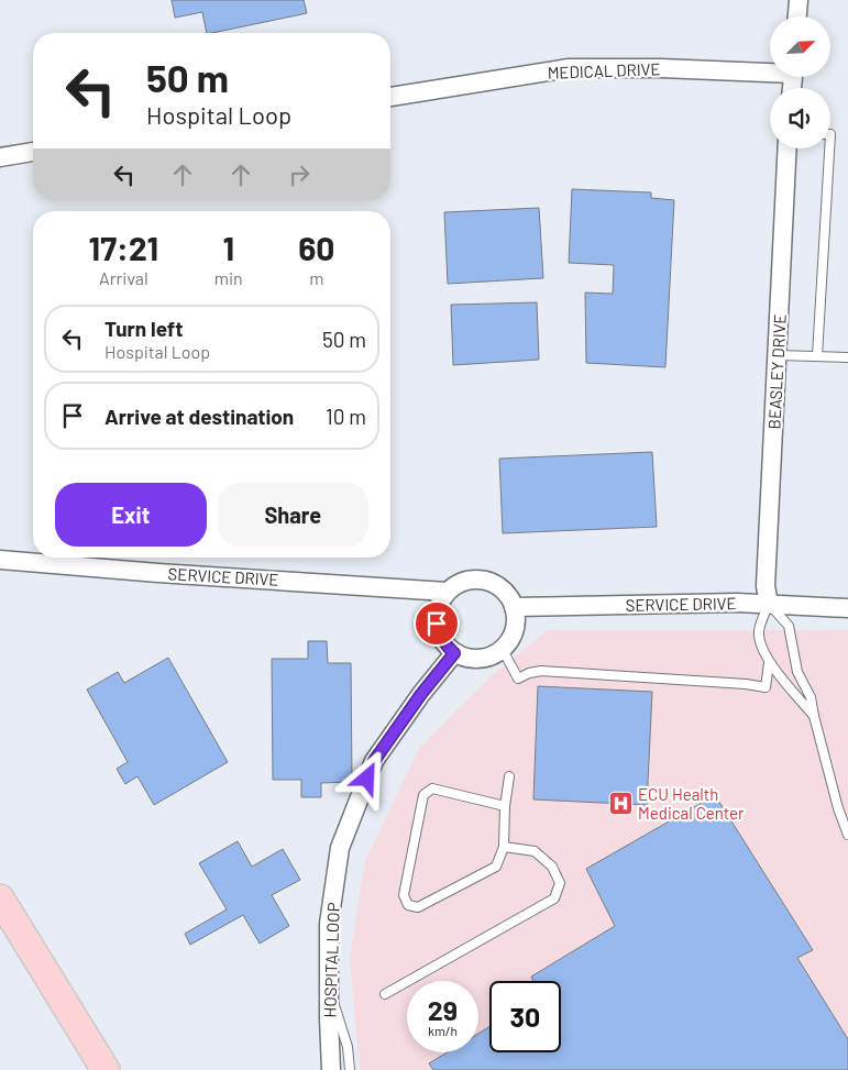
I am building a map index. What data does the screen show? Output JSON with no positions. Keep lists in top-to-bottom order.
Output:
{
  "streets": {
    "street": [
      "MEDICAL DRIVE",
      "BEASLEY DRIVE",
      "SERVICE DRIVE",
      "HOSPITAL LOOP"
    ]
  },
  "crossings": [
    ["BEASLEY DRIVE", "SERVICE DRIVE"],
    ["SERVICE DRIVE", "HOSPITAL LOOP"]
  ],
  "places": {
    "hospital": ["ECU Health Medical Center"]
  },
  "north": "top right",
  "page": {
    "turn": ["50 m", "Hospital Loop"],
    "eta": [
      "17:21",
      "Arrival",
      "1",
      "min",
      "60",
      "m"
    ],
    "list": [
      {
        "name": "Turn left",
        "note": "Hospital Loop",
        "value": "50 m"
      },
      {
        "name": "Arrive at destination",
        "value": "10 m"
      }
    ],
    "buttons": ["Exit", "Share"],
    "speed": "29 km/h",
    "limit": "30"
  }
}
